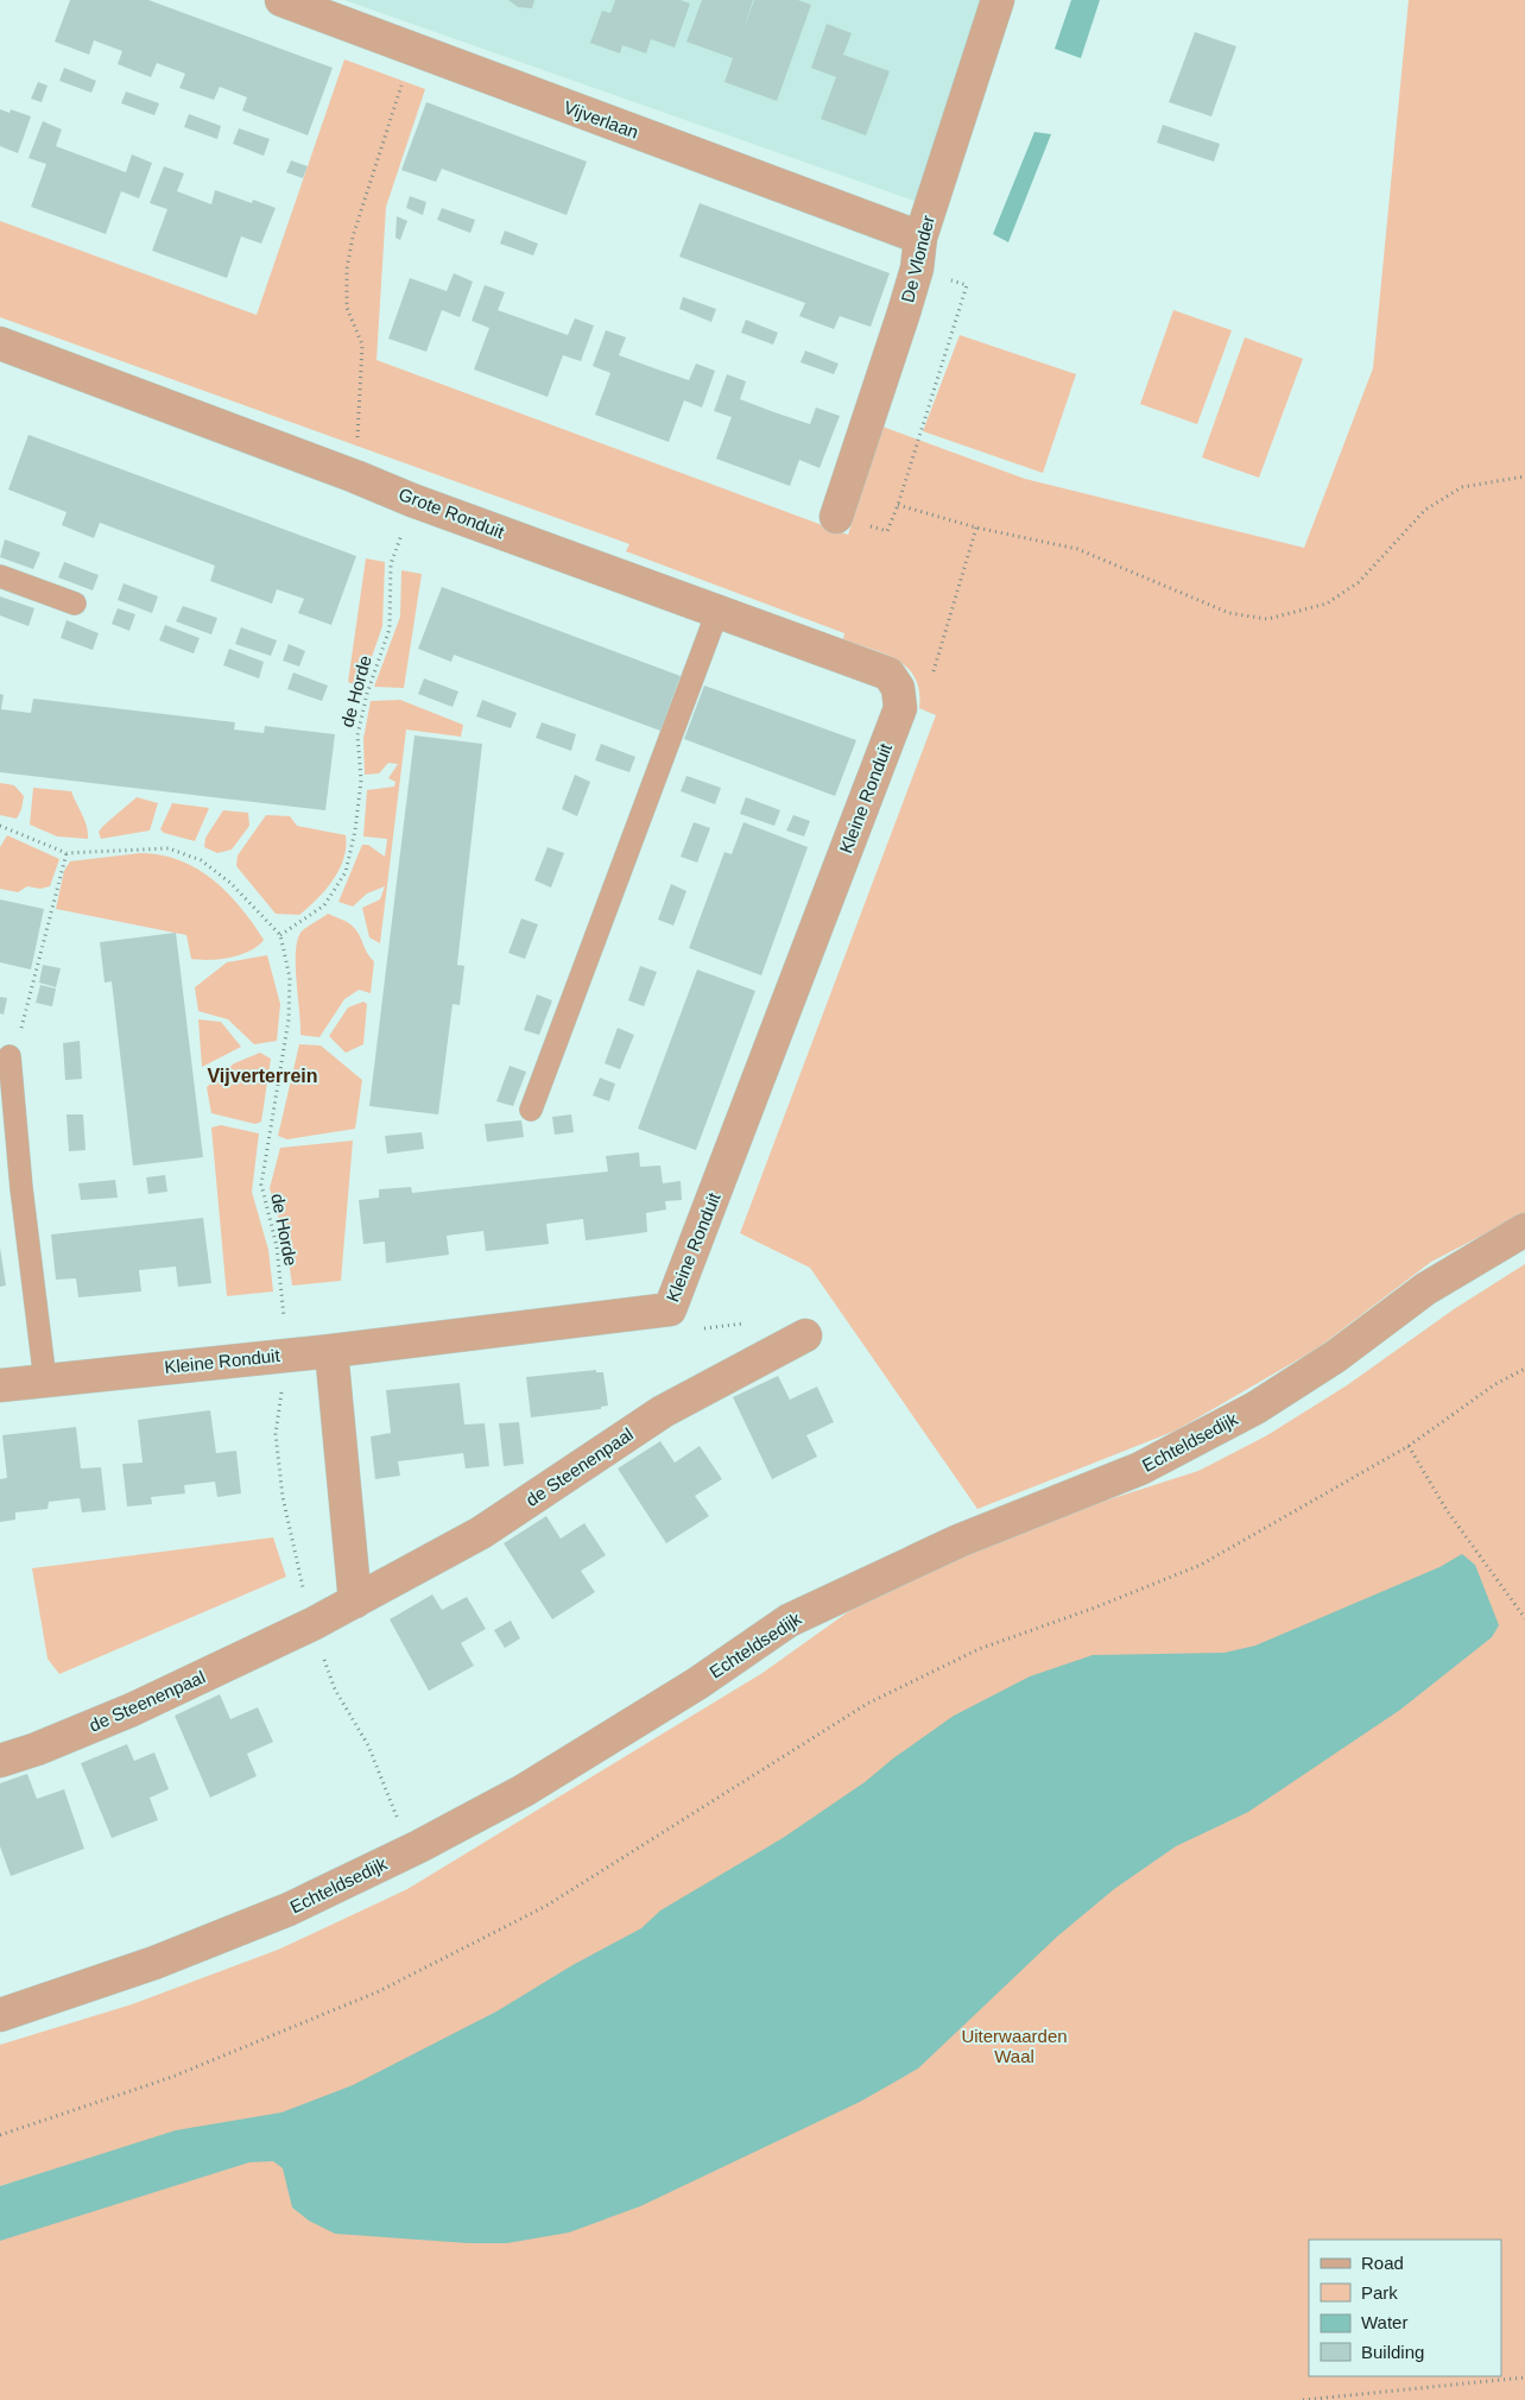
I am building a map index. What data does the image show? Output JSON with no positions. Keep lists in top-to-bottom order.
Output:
{
  "streets": {
    "street": [
      "Vijverlaan",
      "De Vlonder",
      "Grote Ronduit",
      "Kleine Ronduit",
      "Echteldsedijk",
      "de Steenenpaal"
    ],
    "path": ["de Horde"]
  },
  "crossings": [
    ["Vijverlaan", "De Vlonder"],
    ["Grote Ronduit", "de Horde"],
    ["Grote Ronduit", "Kleine Ronduit"],
    ["de Horde", "Kleine Ronduit"]
  ],
  "districts": ["Vijverterrein"],
  "parks": ["Uiterwaarden Waal"],
  "legend": [
    "Road",
    "Park",
    "Water",
    "Building"
  ]
}
